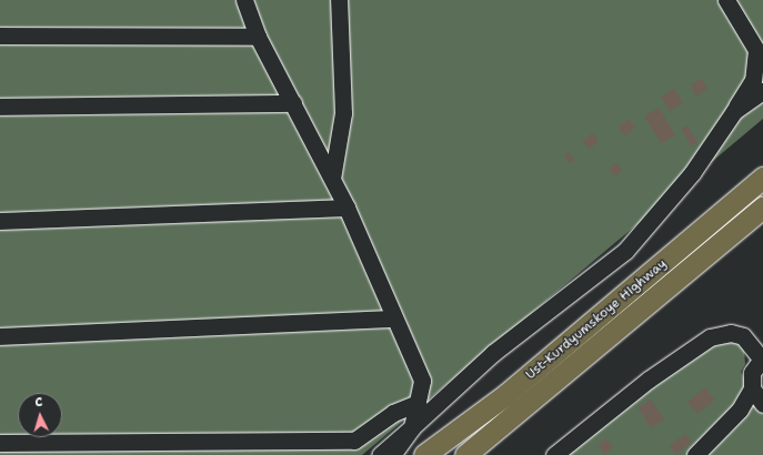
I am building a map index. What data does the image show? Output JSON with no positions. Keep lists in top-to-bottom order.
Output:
{
  "streets": {
    "main road": ["Ust-Kurdyumskoye Highway"]
  },
  "north": "top"
}
